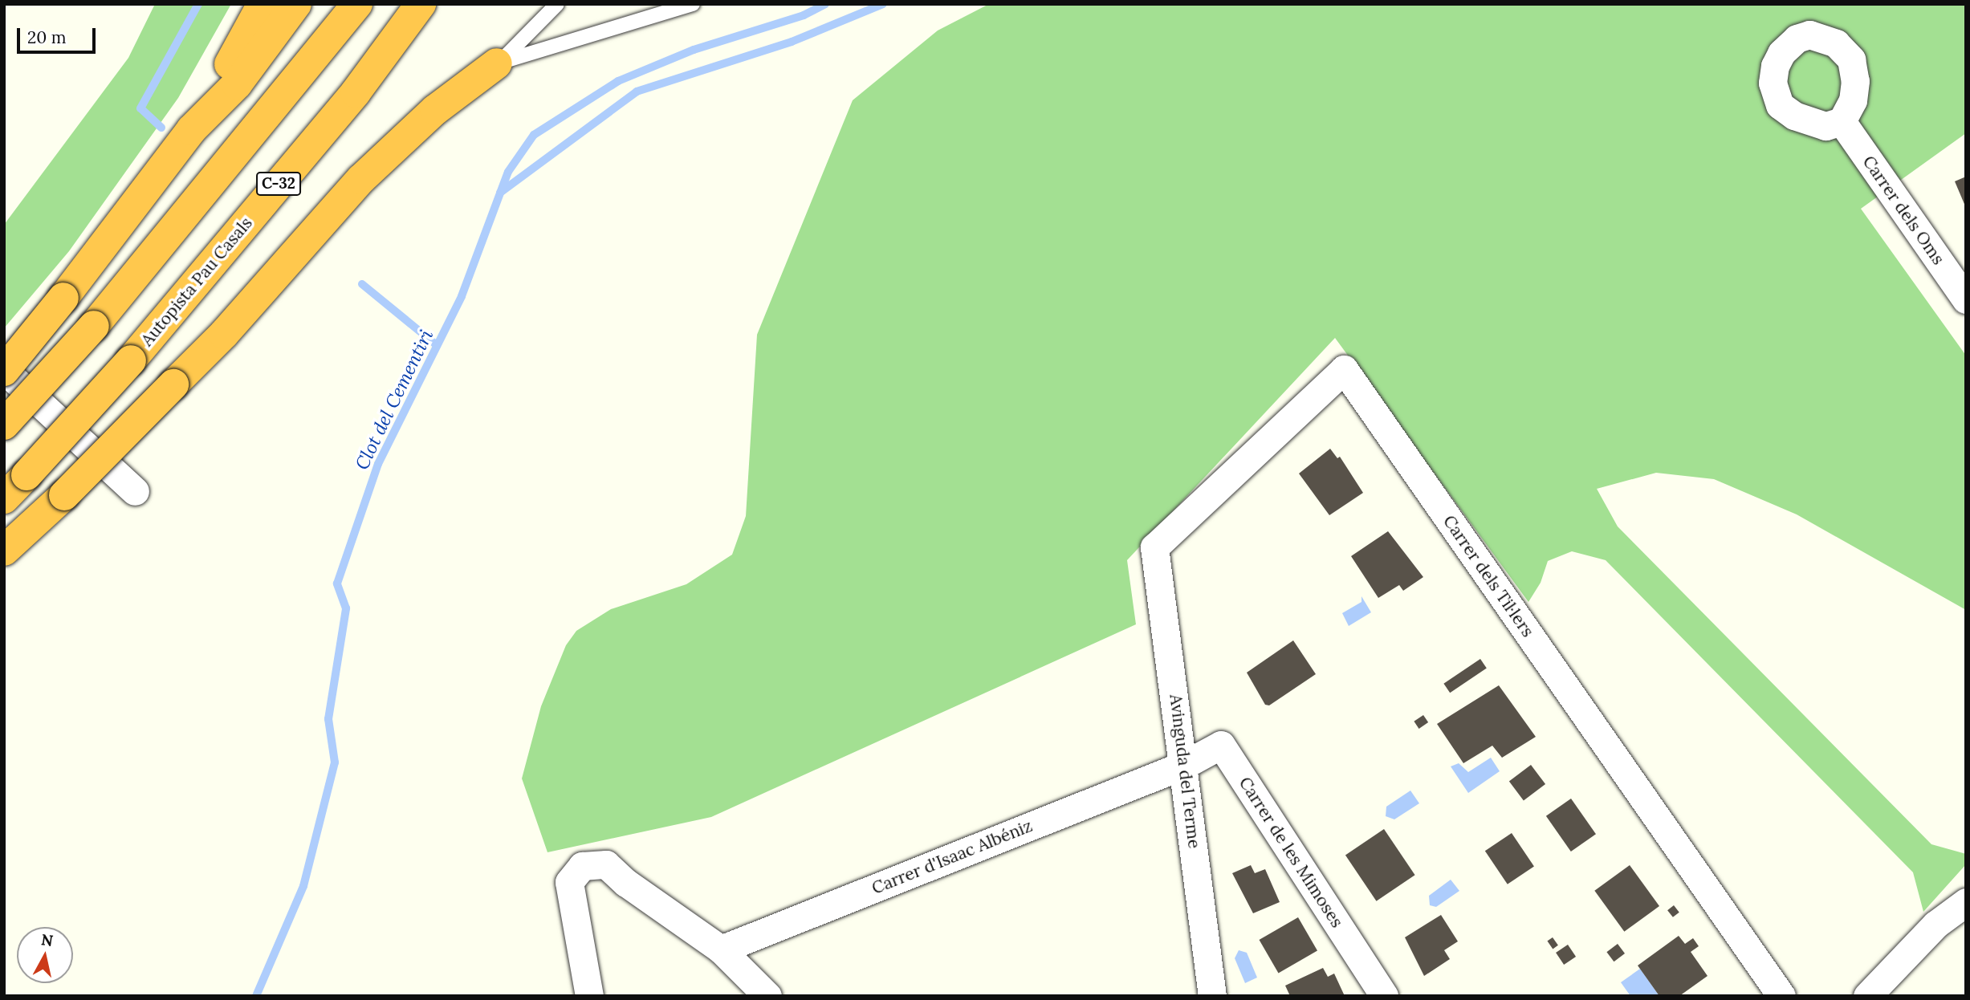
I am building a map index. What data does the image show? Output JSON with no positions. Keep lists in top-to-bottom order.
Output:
{
  "streets": {
    "highway": ["C-32", "Autopista Pau Casals"],
    "street": [
      "Carrer dels Oms",
      "Carrer dels Til·lers",
      "Avinguda del Terme",
      "Carrer de les Mimoses",
      "Carrer d'Isaac Albéniz"
    ]
  },
  "crossings": [
    ["Carrer dels Til·lers", "Avinguda del Terme"],
    ["Avinguda del Terme", "Carrer de les Mimoses"],
    ["Avinguda del Terme", "Carrer d'Isaac Albéniz"],
    ["Carrer de les Mimoses", "Carrer d'Isaac Albéniz"]
  ],
  "water": ["Clot del Cementiri"],
  "scale_bar": "20 m",
  "north": "top"
}
